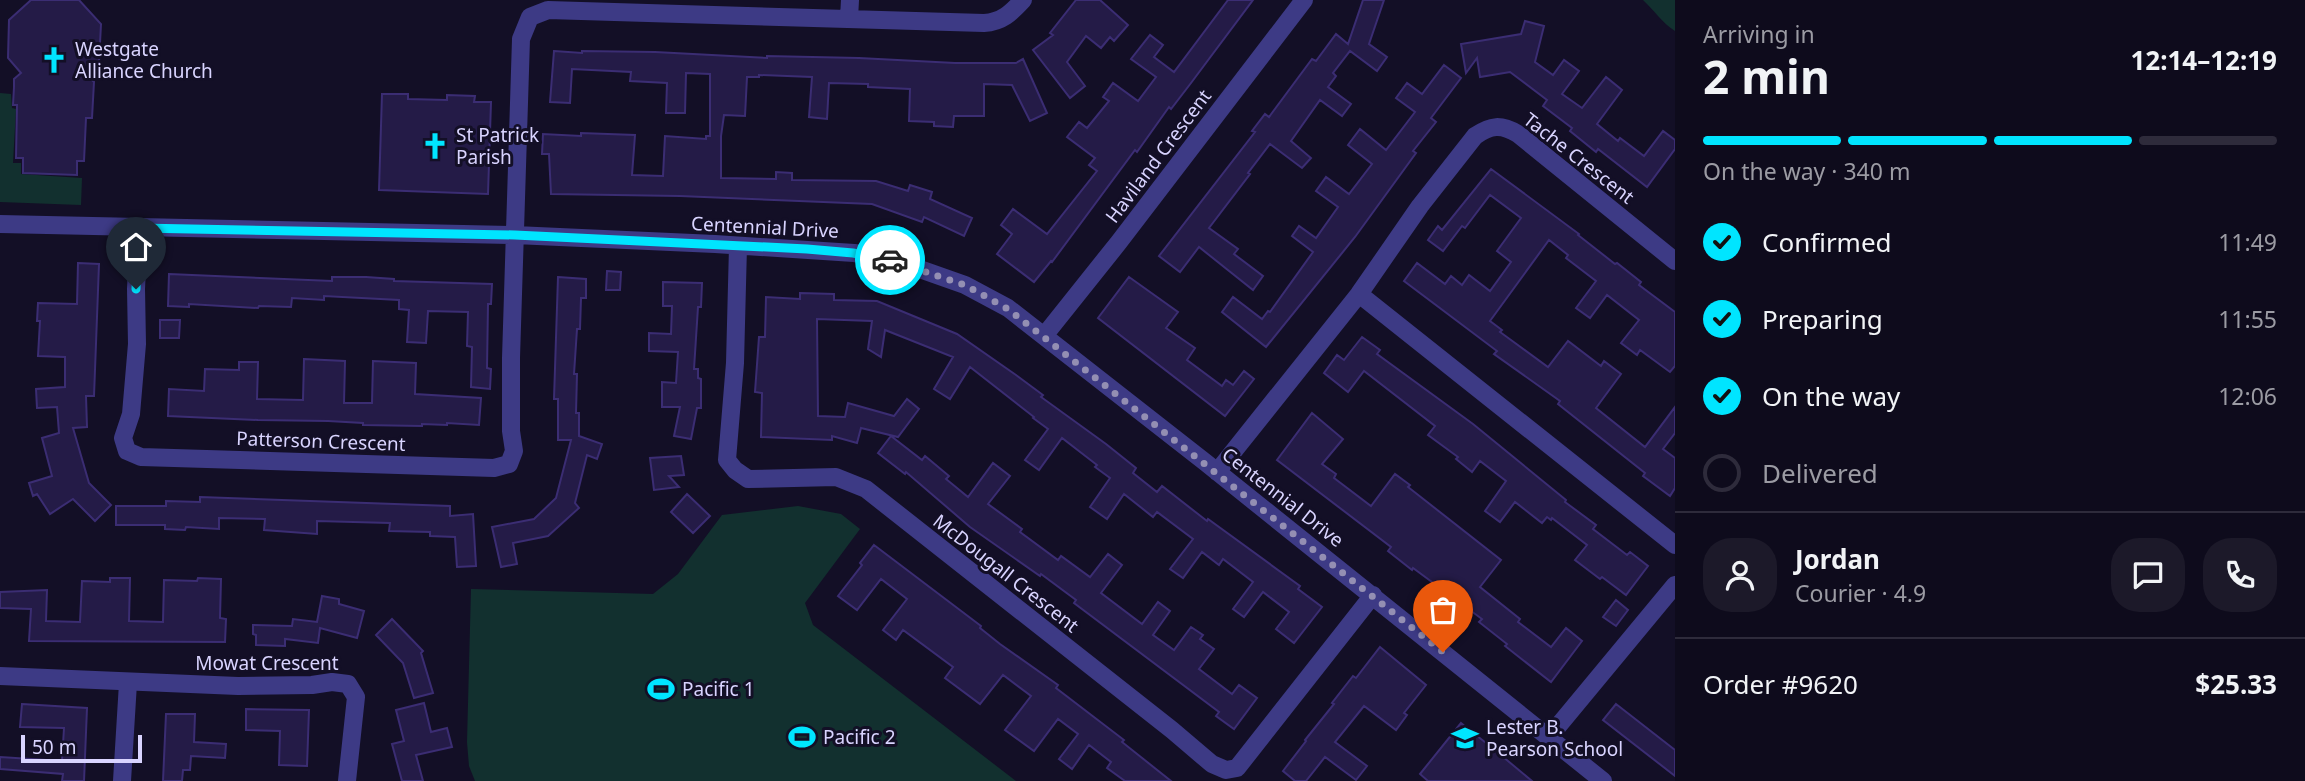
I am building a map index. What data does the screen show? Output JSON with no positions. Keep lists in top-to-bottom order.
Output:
{
  "streets": {
    "street": [
      "Haviland Crescent",
      "Tache Crescent",
      "Centennial Drive",
      "Patterson Crescent",
      "McDougall Crescent",
      "Mowat Crescent"
    ]
  },
  "crossings": [
    ["Haviland Crescent", "Centennial Drive"],
    ["Tache Crescent", "Centennial Drive"],
    ["Centennial Drive", "Patterson Crescent"],
    ["Centennial Drive", "McDougall Crescent"]
  ],
  "places": {
    "church": ["Westgate Alliance Church", "St Patrick Parish"],
    "sports": ["Pacific 1", "Pacific 2"],
    "school or university": ["Lester B. Pearson School"]
  },
  "scale_bar": "50 m",
  "page": {
    "heading": ["2 min", "Arriving in", "12:14–12:19"],
    "panel": [
      "Jordan",
      "Courier · 4.9",
      "Order #9620",
      "$25.33"
    ],
    "bar": "On the way · 340 m",
    "list": [
      ["Confirmed", "11:49"],
      ["Preparing", "11:55"],
      ["On the way", "12:06"],
      "Delivered"
    ],
    "scale": "50 m"
  }
}
